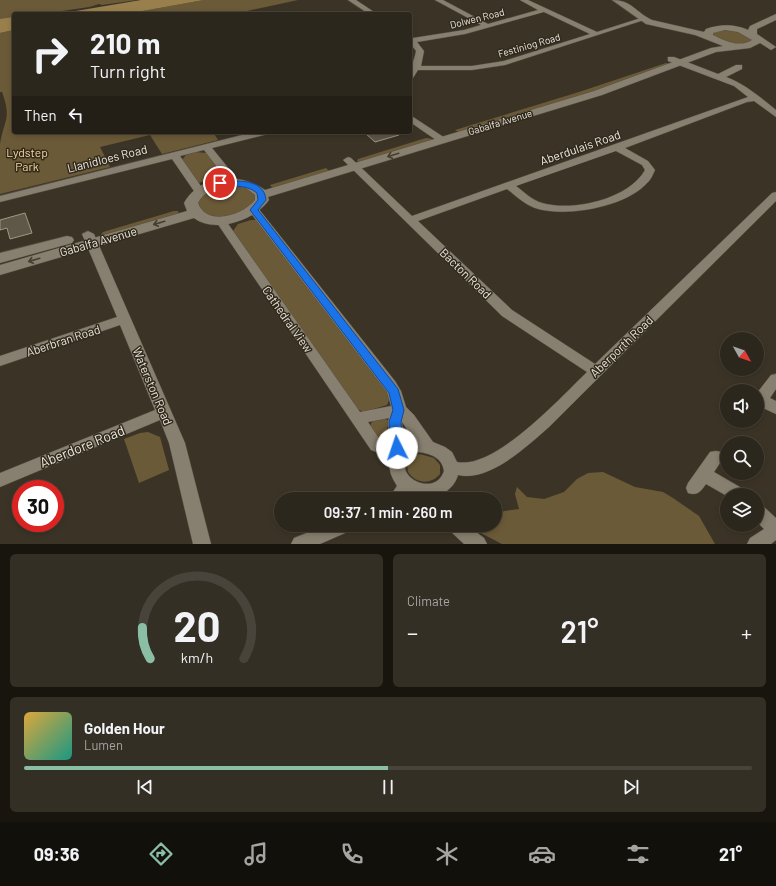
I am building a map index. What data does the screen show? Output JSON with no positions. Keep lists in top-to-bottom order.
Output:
{
  "streets": {
    "street": [
      "Dolwen Road",
      "Festiniog Road",
      "Gabalfa Avenue",
      "Aberdulais Road",
      "Llanidloes Road",
      "Bacton Road",
      "Cathedral View",
      "Aberbran Road",
      "Aberporth Road",
      "Waterston Road",
      "Aberdore Road"
    ]
  },
  "crossings": [
    ["Gabalfa Avenue", "Bacton Road"],
    ["Gabalfa Avenue", "Waterston Road"],
    ["Aberdulais Road", "Bacton Road"],
    ["Bacton Road", "Aberporth Road"],
    ["Aberbran Road", "Waterston Road"],
    ["Waterston Road", "Aberdore Road"]
  ],
  "parks": ["Lydstep Park"],
  "north": "bottom right",
  "page": {
    "turn": ["210 m", "Turn right"],
    "then": "Then",
    "limit": "30",
    "trip": "09:37 · 1 min · 260 m",
    "tile": "Climate",
    "heat": ["−", "21°", "+"],
    "song": ["Golden Hour", "Lumen"],
    "tabs": ["09:36", "21°"],
    "gauge": ["20", "km/h"]
  }
}
